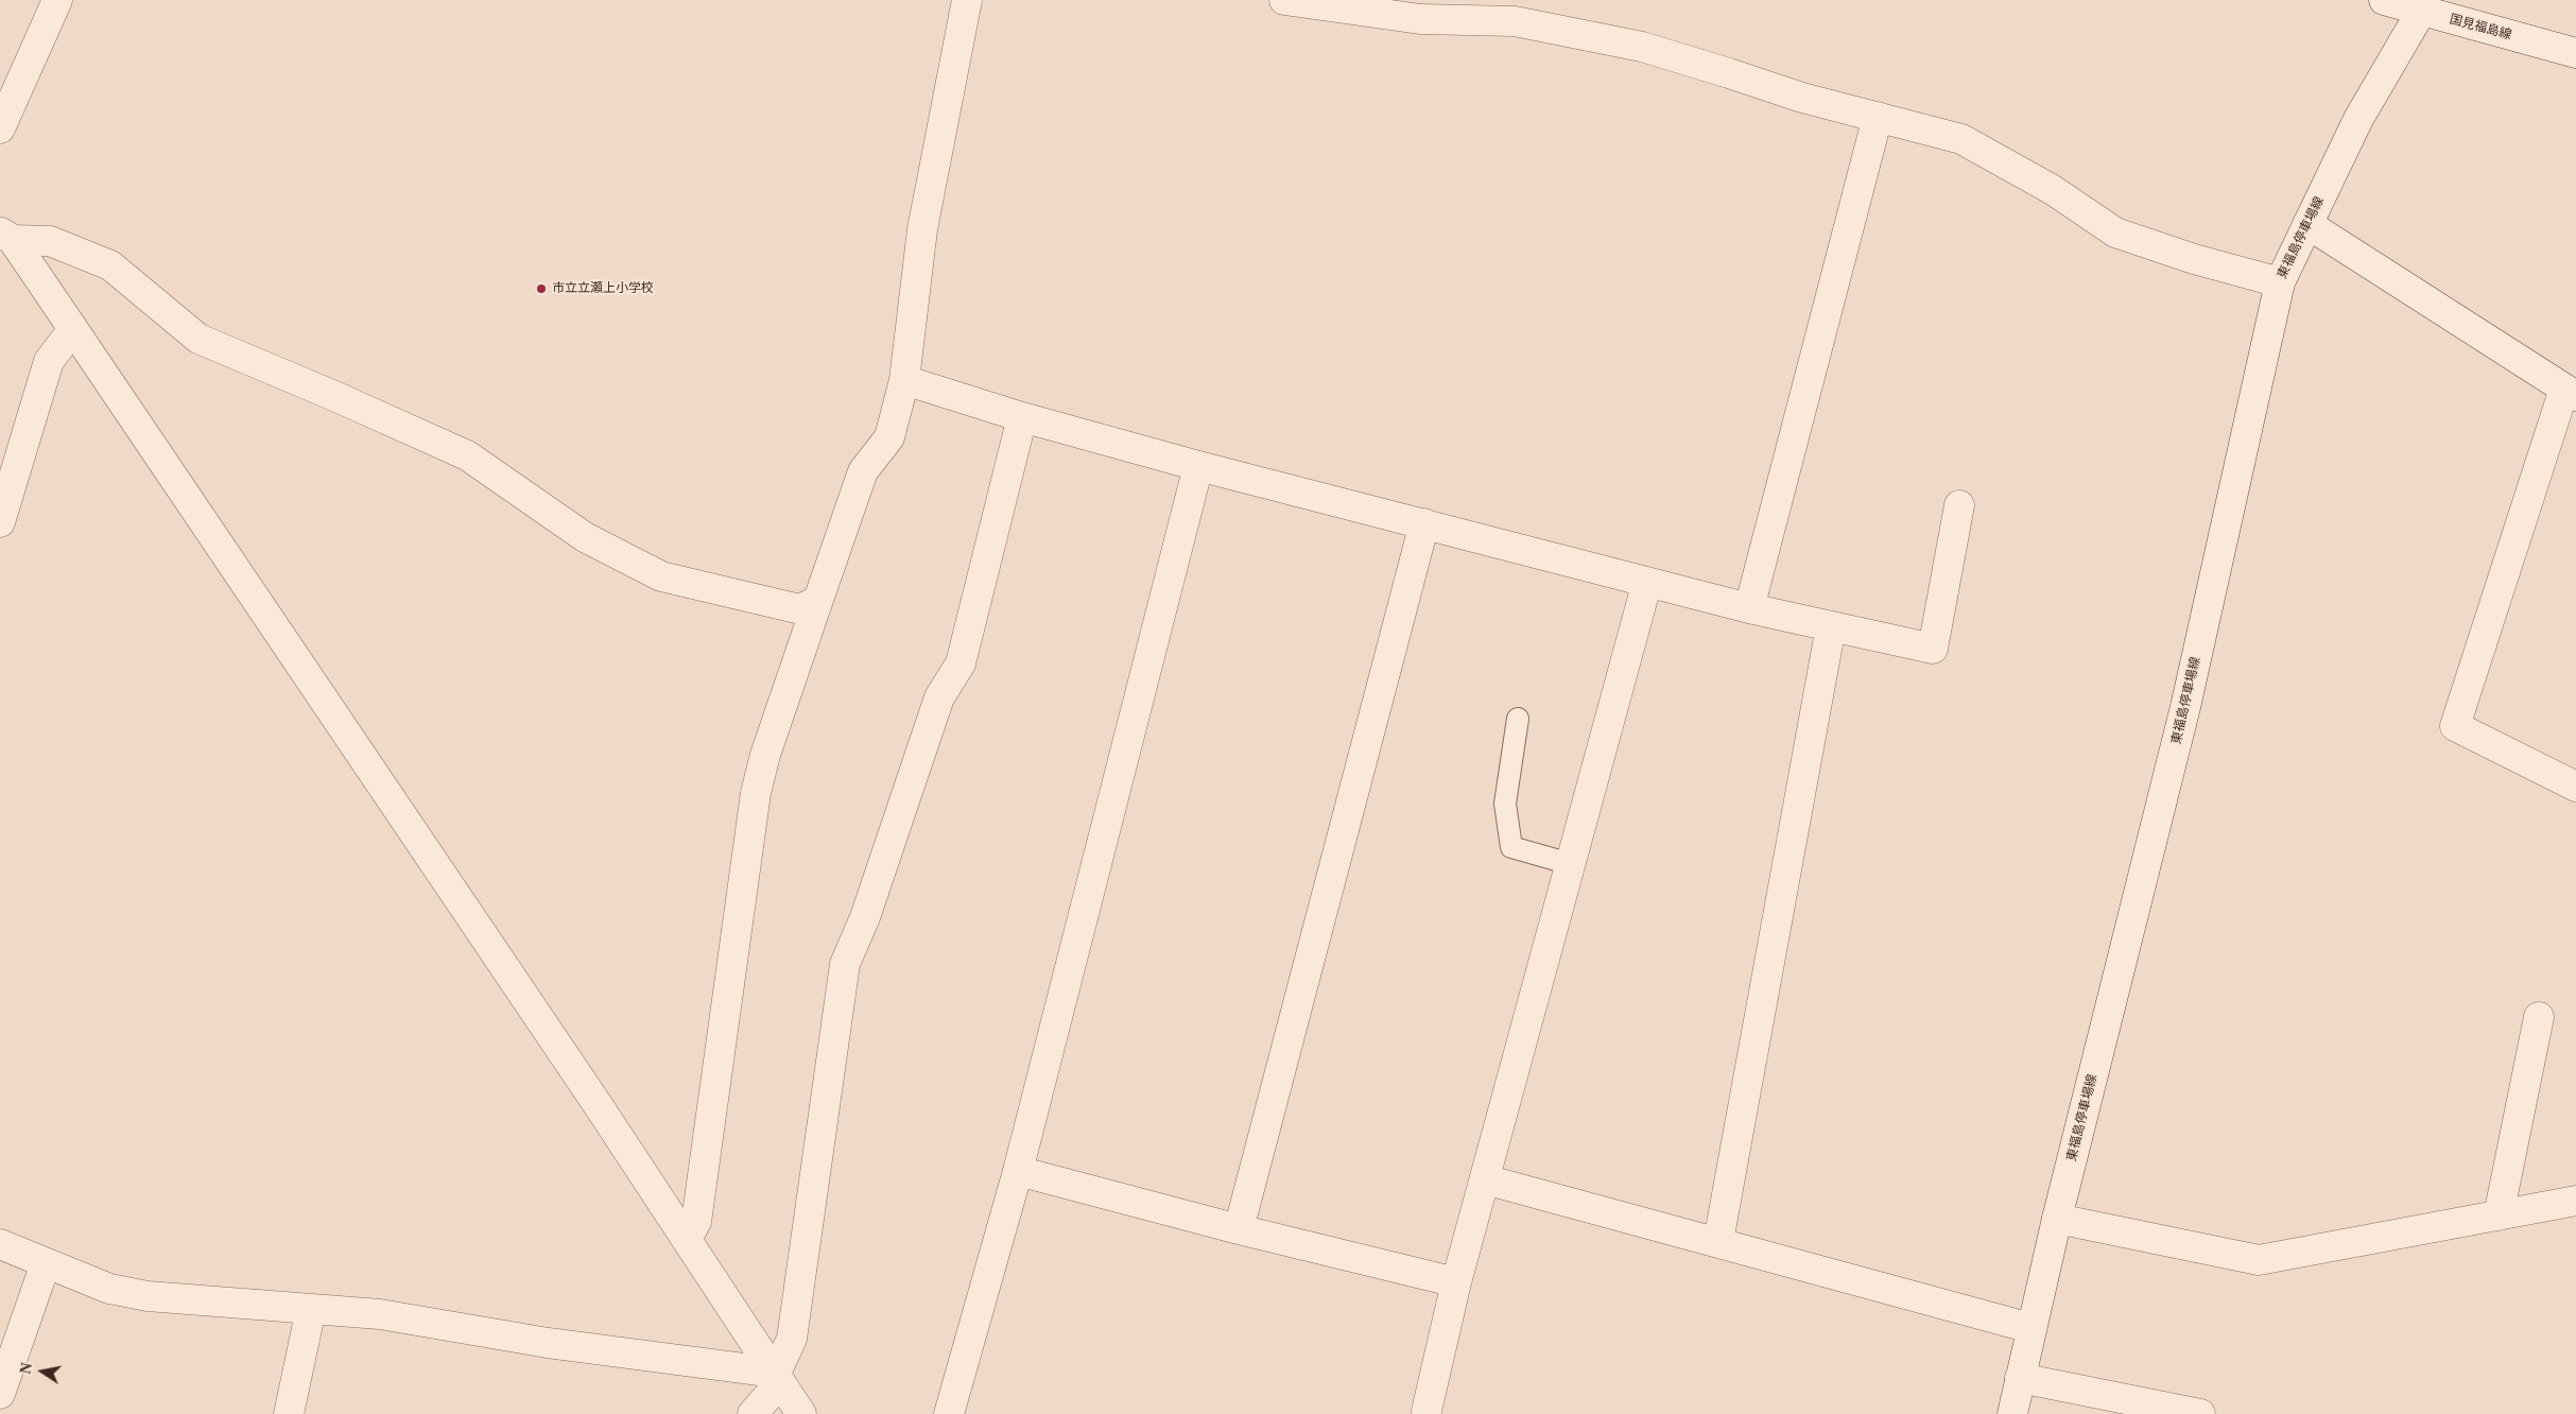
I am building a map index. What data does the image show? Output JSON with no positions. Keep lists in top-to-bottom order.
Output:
{
  "streets": {
    "street": ["国見福島線", "東福島停車場線"]
  },
  "crossings": [
    ["国見福島線", "東福島停車場線"]
  ],
  "places": ["市立立瀬上小学校"],
  "north": "left"
}
